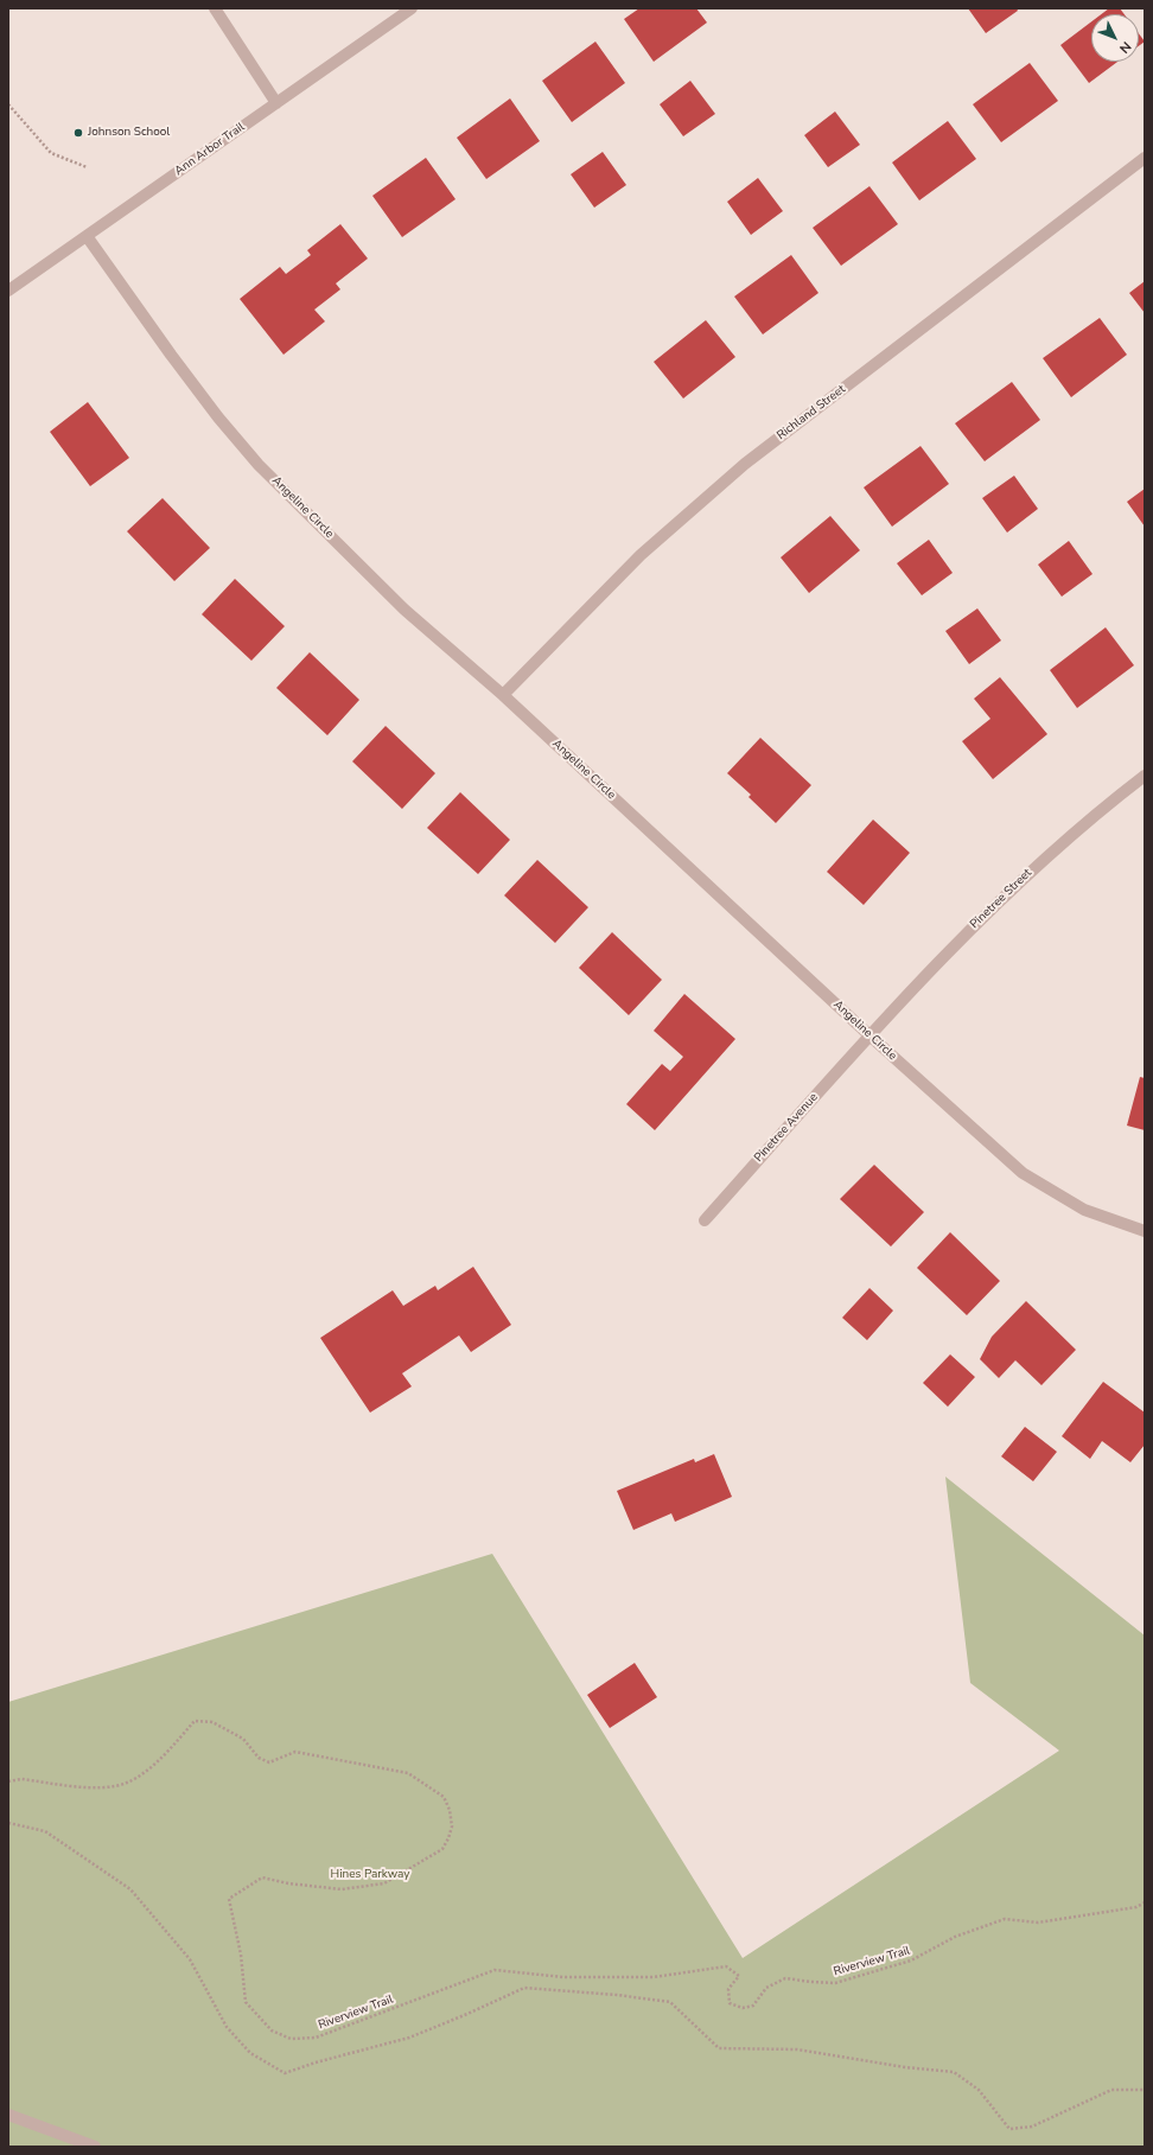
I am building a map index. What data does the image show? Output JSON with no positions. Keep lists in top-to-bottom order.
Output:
{
  "streets": {
    "street": [
      "Ann Arbor Trail",
      "Richland Street",
      "Angeline Circle",
      "Pinetree Street",
      "Pinetree Avenue"
    ],
    "path": ["Riverview Trail"]
  },
  "crossings": [
    ["Ann Arbor Trail", "Angeline Circle"],
    ["Richland Street", "Angeline Circle"],
    ["Angeline Circle", "Pinetree Street"],
    ["Angeline Circle", "Pinetree Avenue"],
    ["Pinetree Street", "Pinetree Avenue"]
  ],
  "parks": ["Hines Parkway"],
  "places": ["Johnson School"],
  "north": "bottom right"
}
